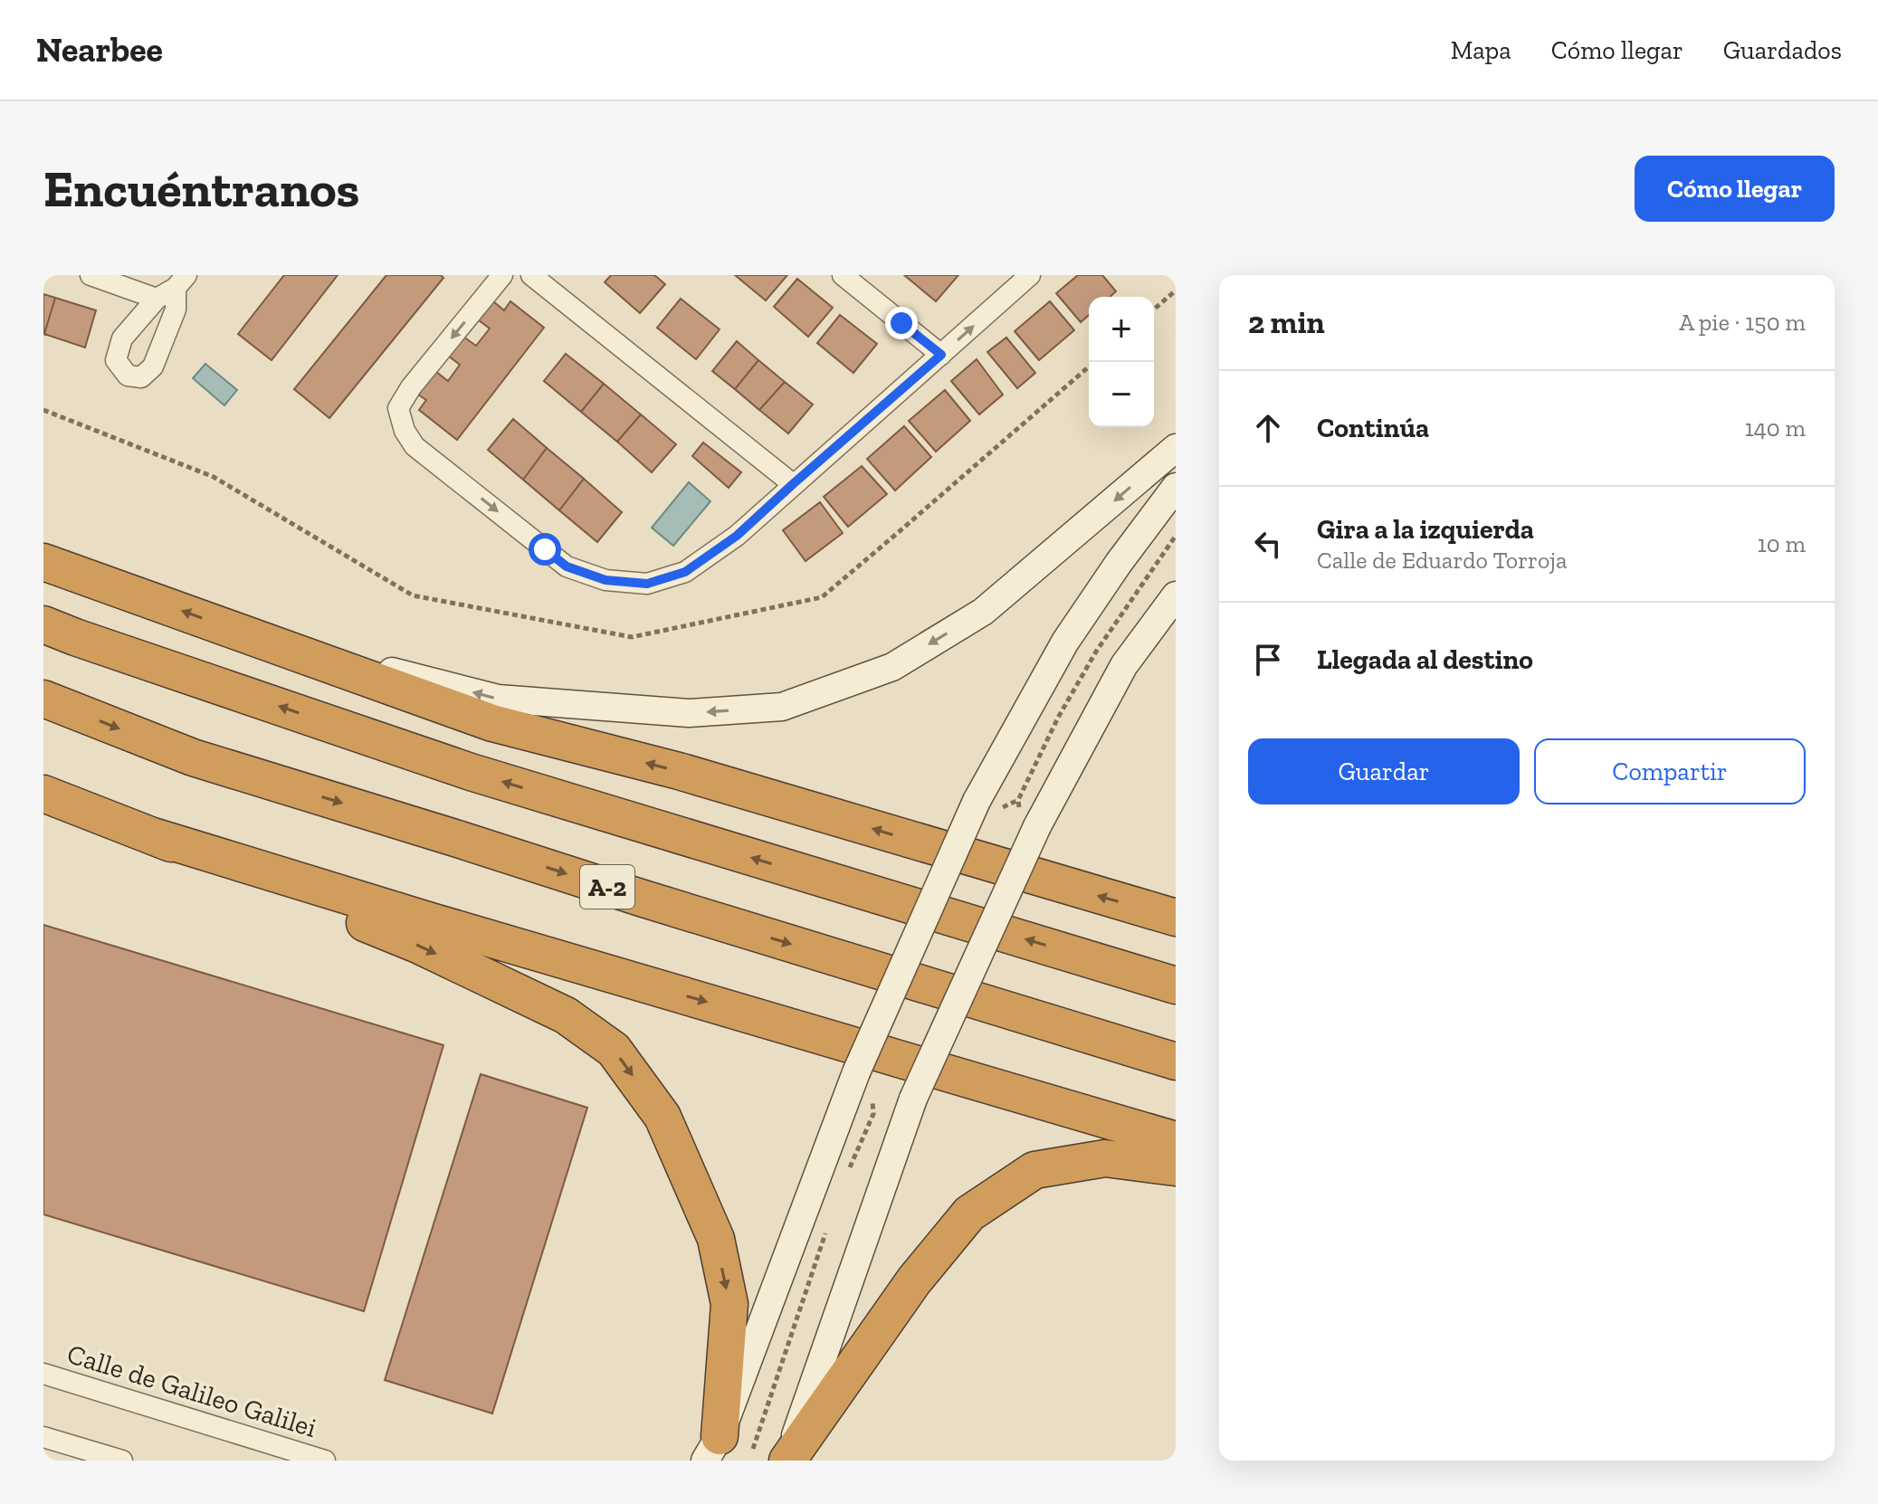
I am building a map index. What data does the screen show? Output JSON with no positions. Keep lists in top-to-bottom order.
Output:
{
  "streets": {
    "highway": ["A-2"],
    "street": ["Calle de Galileo Galilei"]
  },
  "page": {
    "header": "Nearbee",
    "nav": ["Mapa", "Cómo llegar", "Guardados"],
    "buttons": [
      "Cómo llegar",
      ["Guardar", "Compartir"]
    ],
    "title": "Encuéntranos",
    "heading": ["2 min", "A pie · 150 m"],
    "map_buttons": ["+", "−"],
    "list": [
      ["Continúa", "140 m"],
      ["Gira a la izquierda", "Calle de Eduardo Torroja", "10 m"],
      "Llegada al destino"
    ]
  }
}
